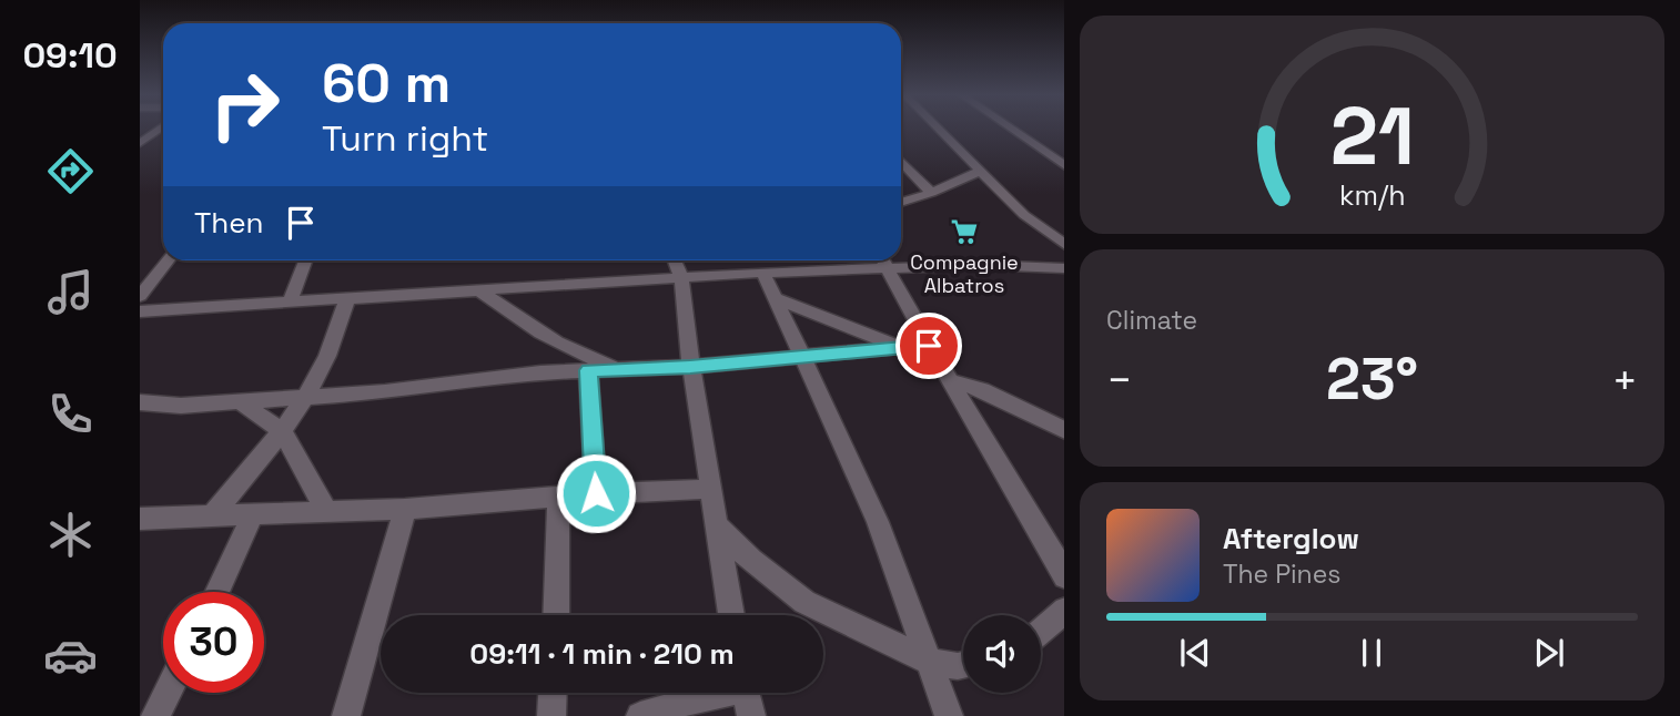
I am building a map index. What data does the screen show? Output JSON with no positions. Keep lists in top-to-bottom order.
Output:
{
  "places": {
    "supermarket": ["Compagnie Albatros"]
  },
  "page": {
    "tabs": "09:10",
    "turn": ["60 m", "Turn right"],
    "then": "Then",
    "tile": "Climate",
    "heat": ["−", "23°", "+"],
    "song": ["Afterglow", "The Pines"],
    "limit": "30",
    "trip": "09:11 · 1 min · 210 m",
    "gauge": ["21", "km/h"]
  }
}
